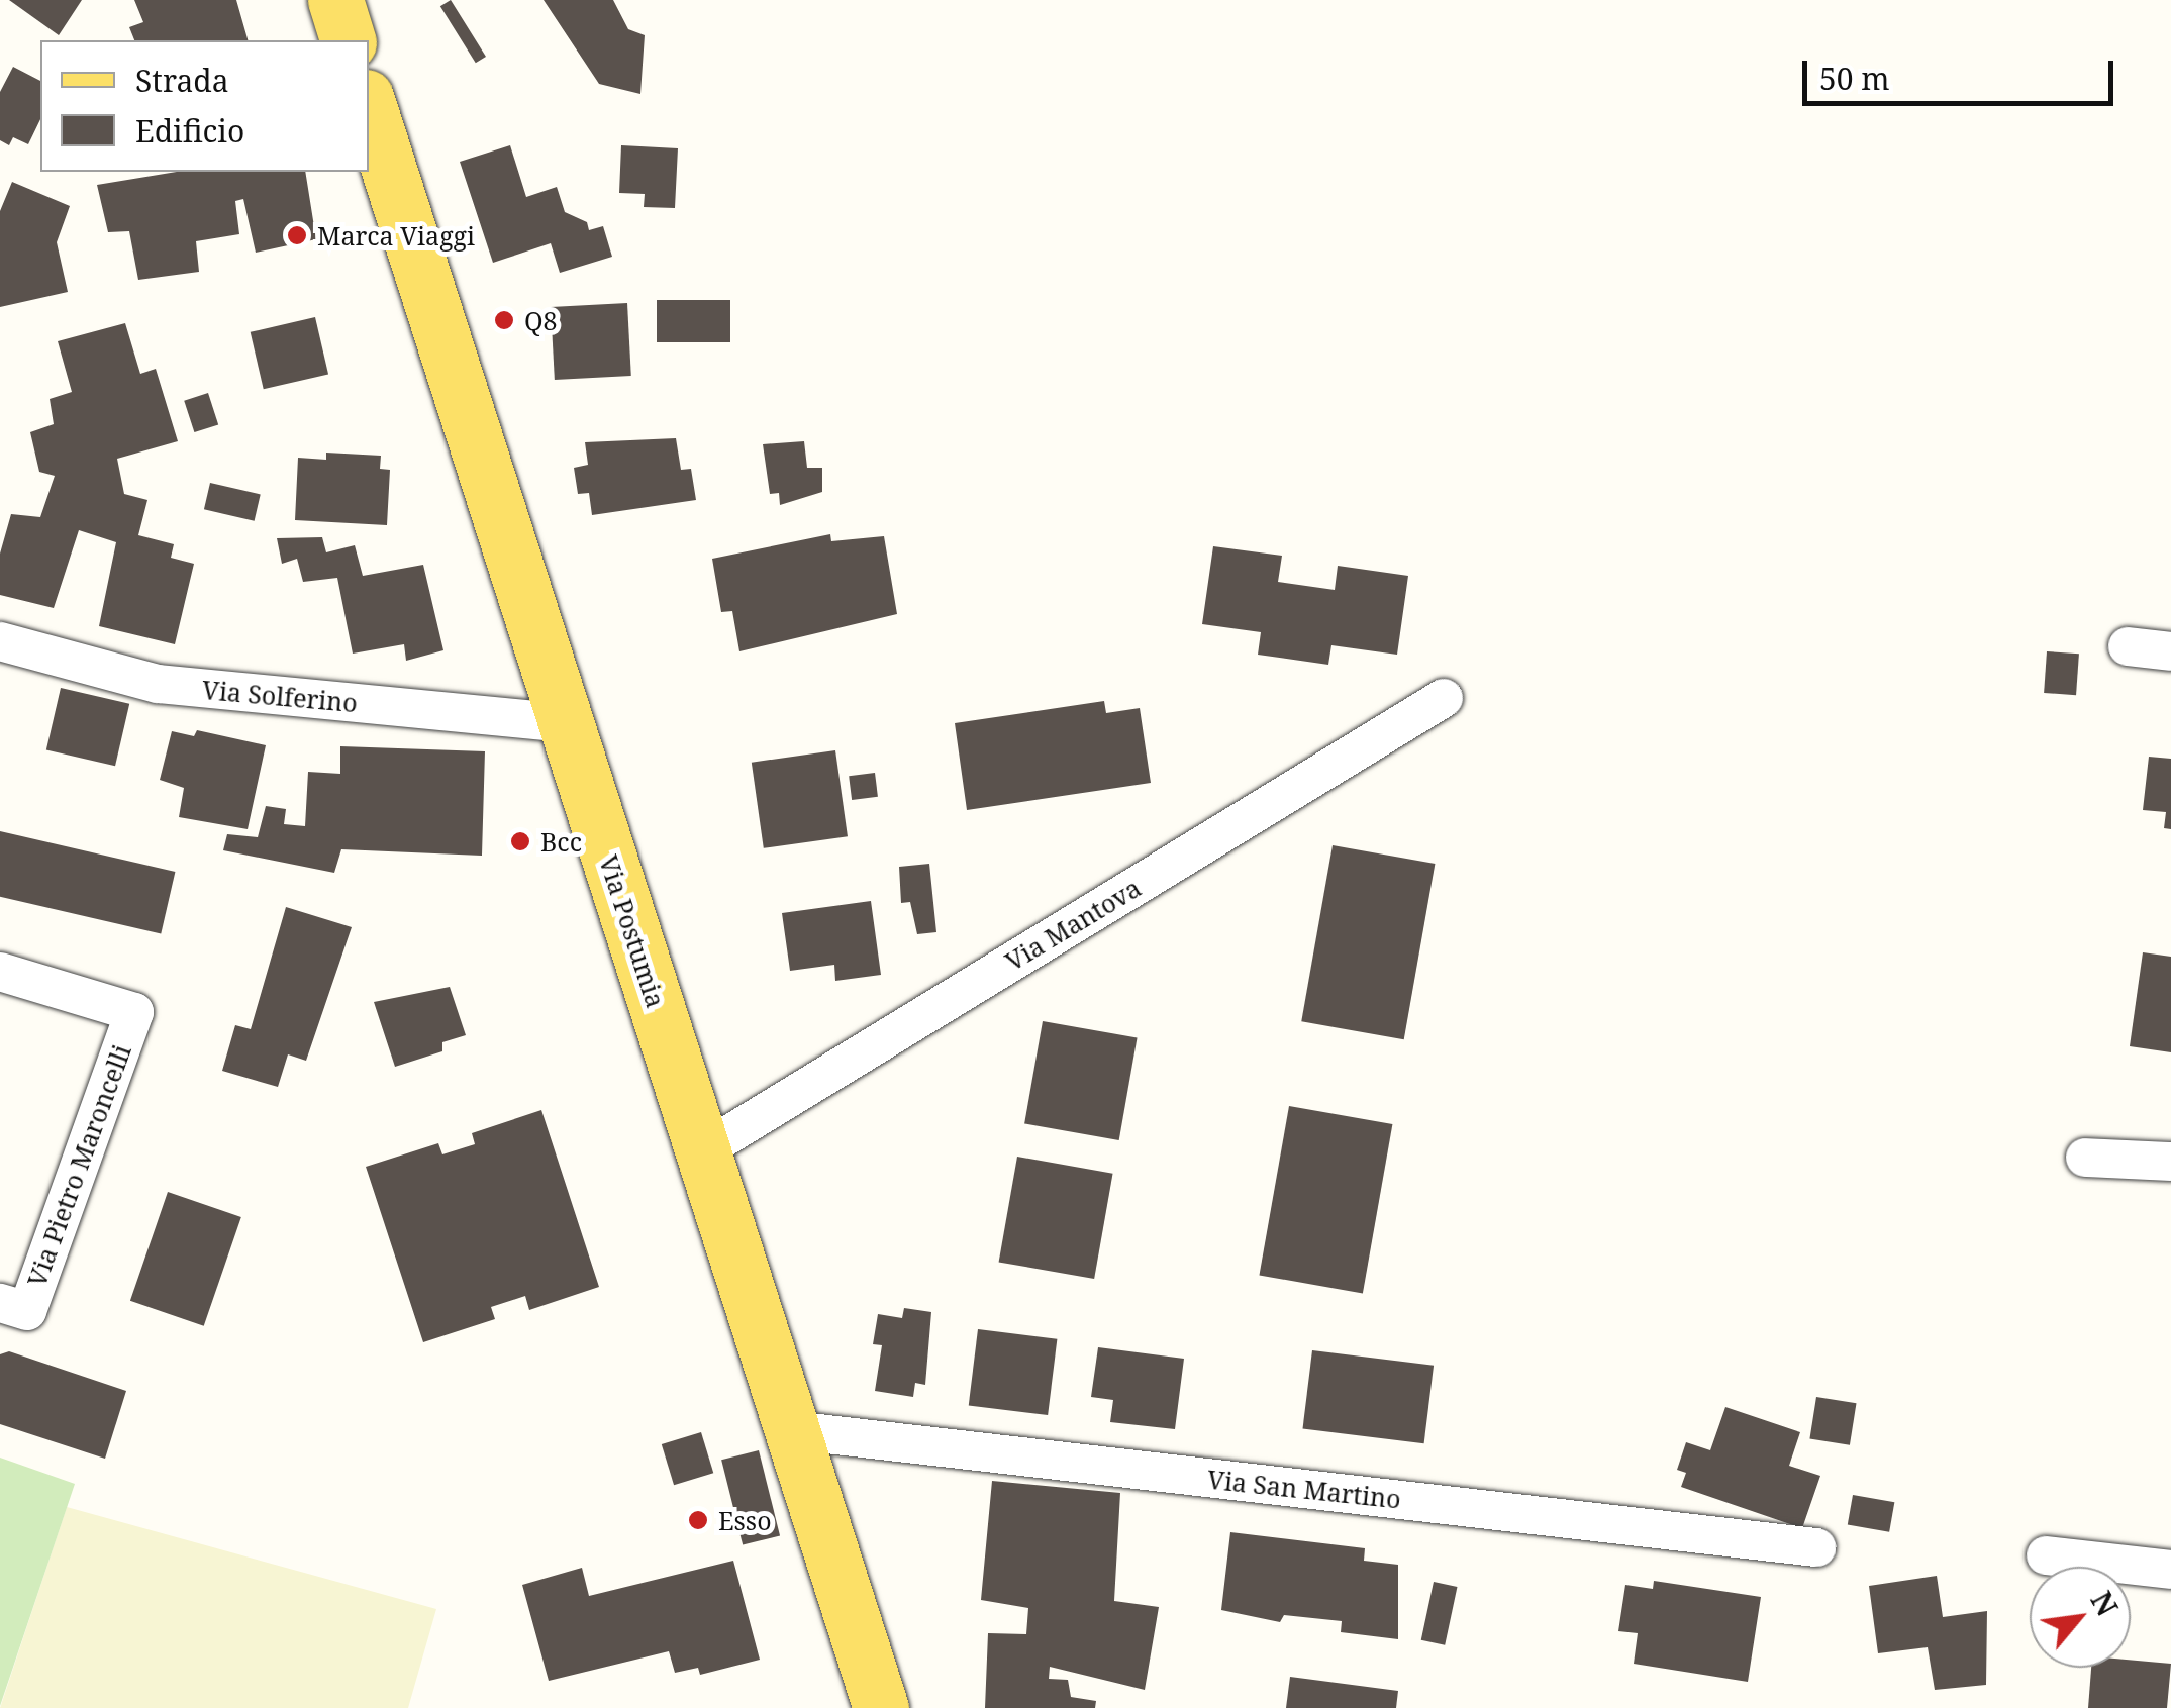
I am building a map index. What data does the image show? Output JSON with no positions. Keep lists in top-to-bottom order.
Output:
{
  "streets": {
    "main road": ["Via Postumia"],
    "street": [
      "Via Solferino",
      "Via Mantova",
      "Via Pietro Maroncelli",
      "Via San Martino"
    ]
  },
  "crossings": [
    ["Via Solferino", "Via Postumia"],
    ["Via Mantova", "Via Postumia"],
    ["Via Postumia", "Via San Martino"]
  ],
  "places": [
    "Marca Viaggi",
    "Q8",
    "Bcc",
    "Esso"
  ],
  "legend": ["Strada", "Edificio"],
  "scale_bar": "50 m",
  "north": "top right"
}
